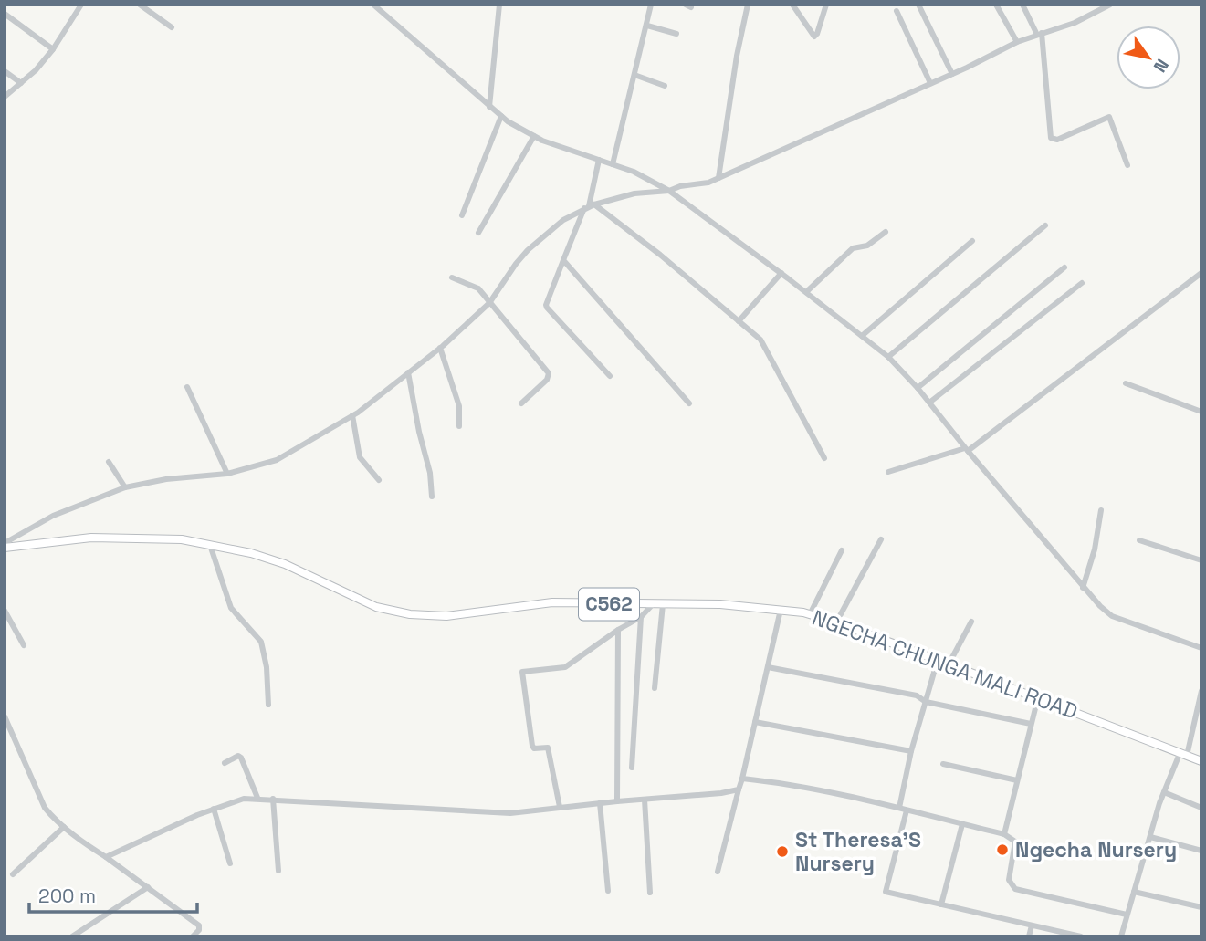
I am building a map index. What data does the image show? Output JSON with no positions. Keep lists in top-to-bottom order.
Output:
{
  "streets": {
    "main road": ["C562", "NGECHA CHUNGA MALI ROAD"]
  },
  "places": ["Ngecha Nursery", "St Theresa'S Nursery"],
  "scale_bar": "200 m",
  "north": "bottom right"
}
